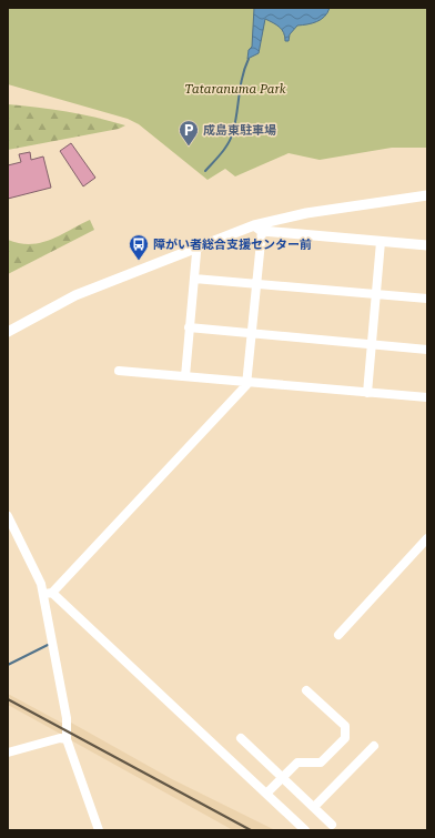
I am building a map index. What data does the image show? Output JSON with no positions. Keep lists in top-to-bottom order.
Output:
{
  "parks": ["Tataranuma Park"],
  "places": {
    "parking": ["成島東駐車場"],
    "bus stop": ["障がい者総合支援センター前"]
  }
}
